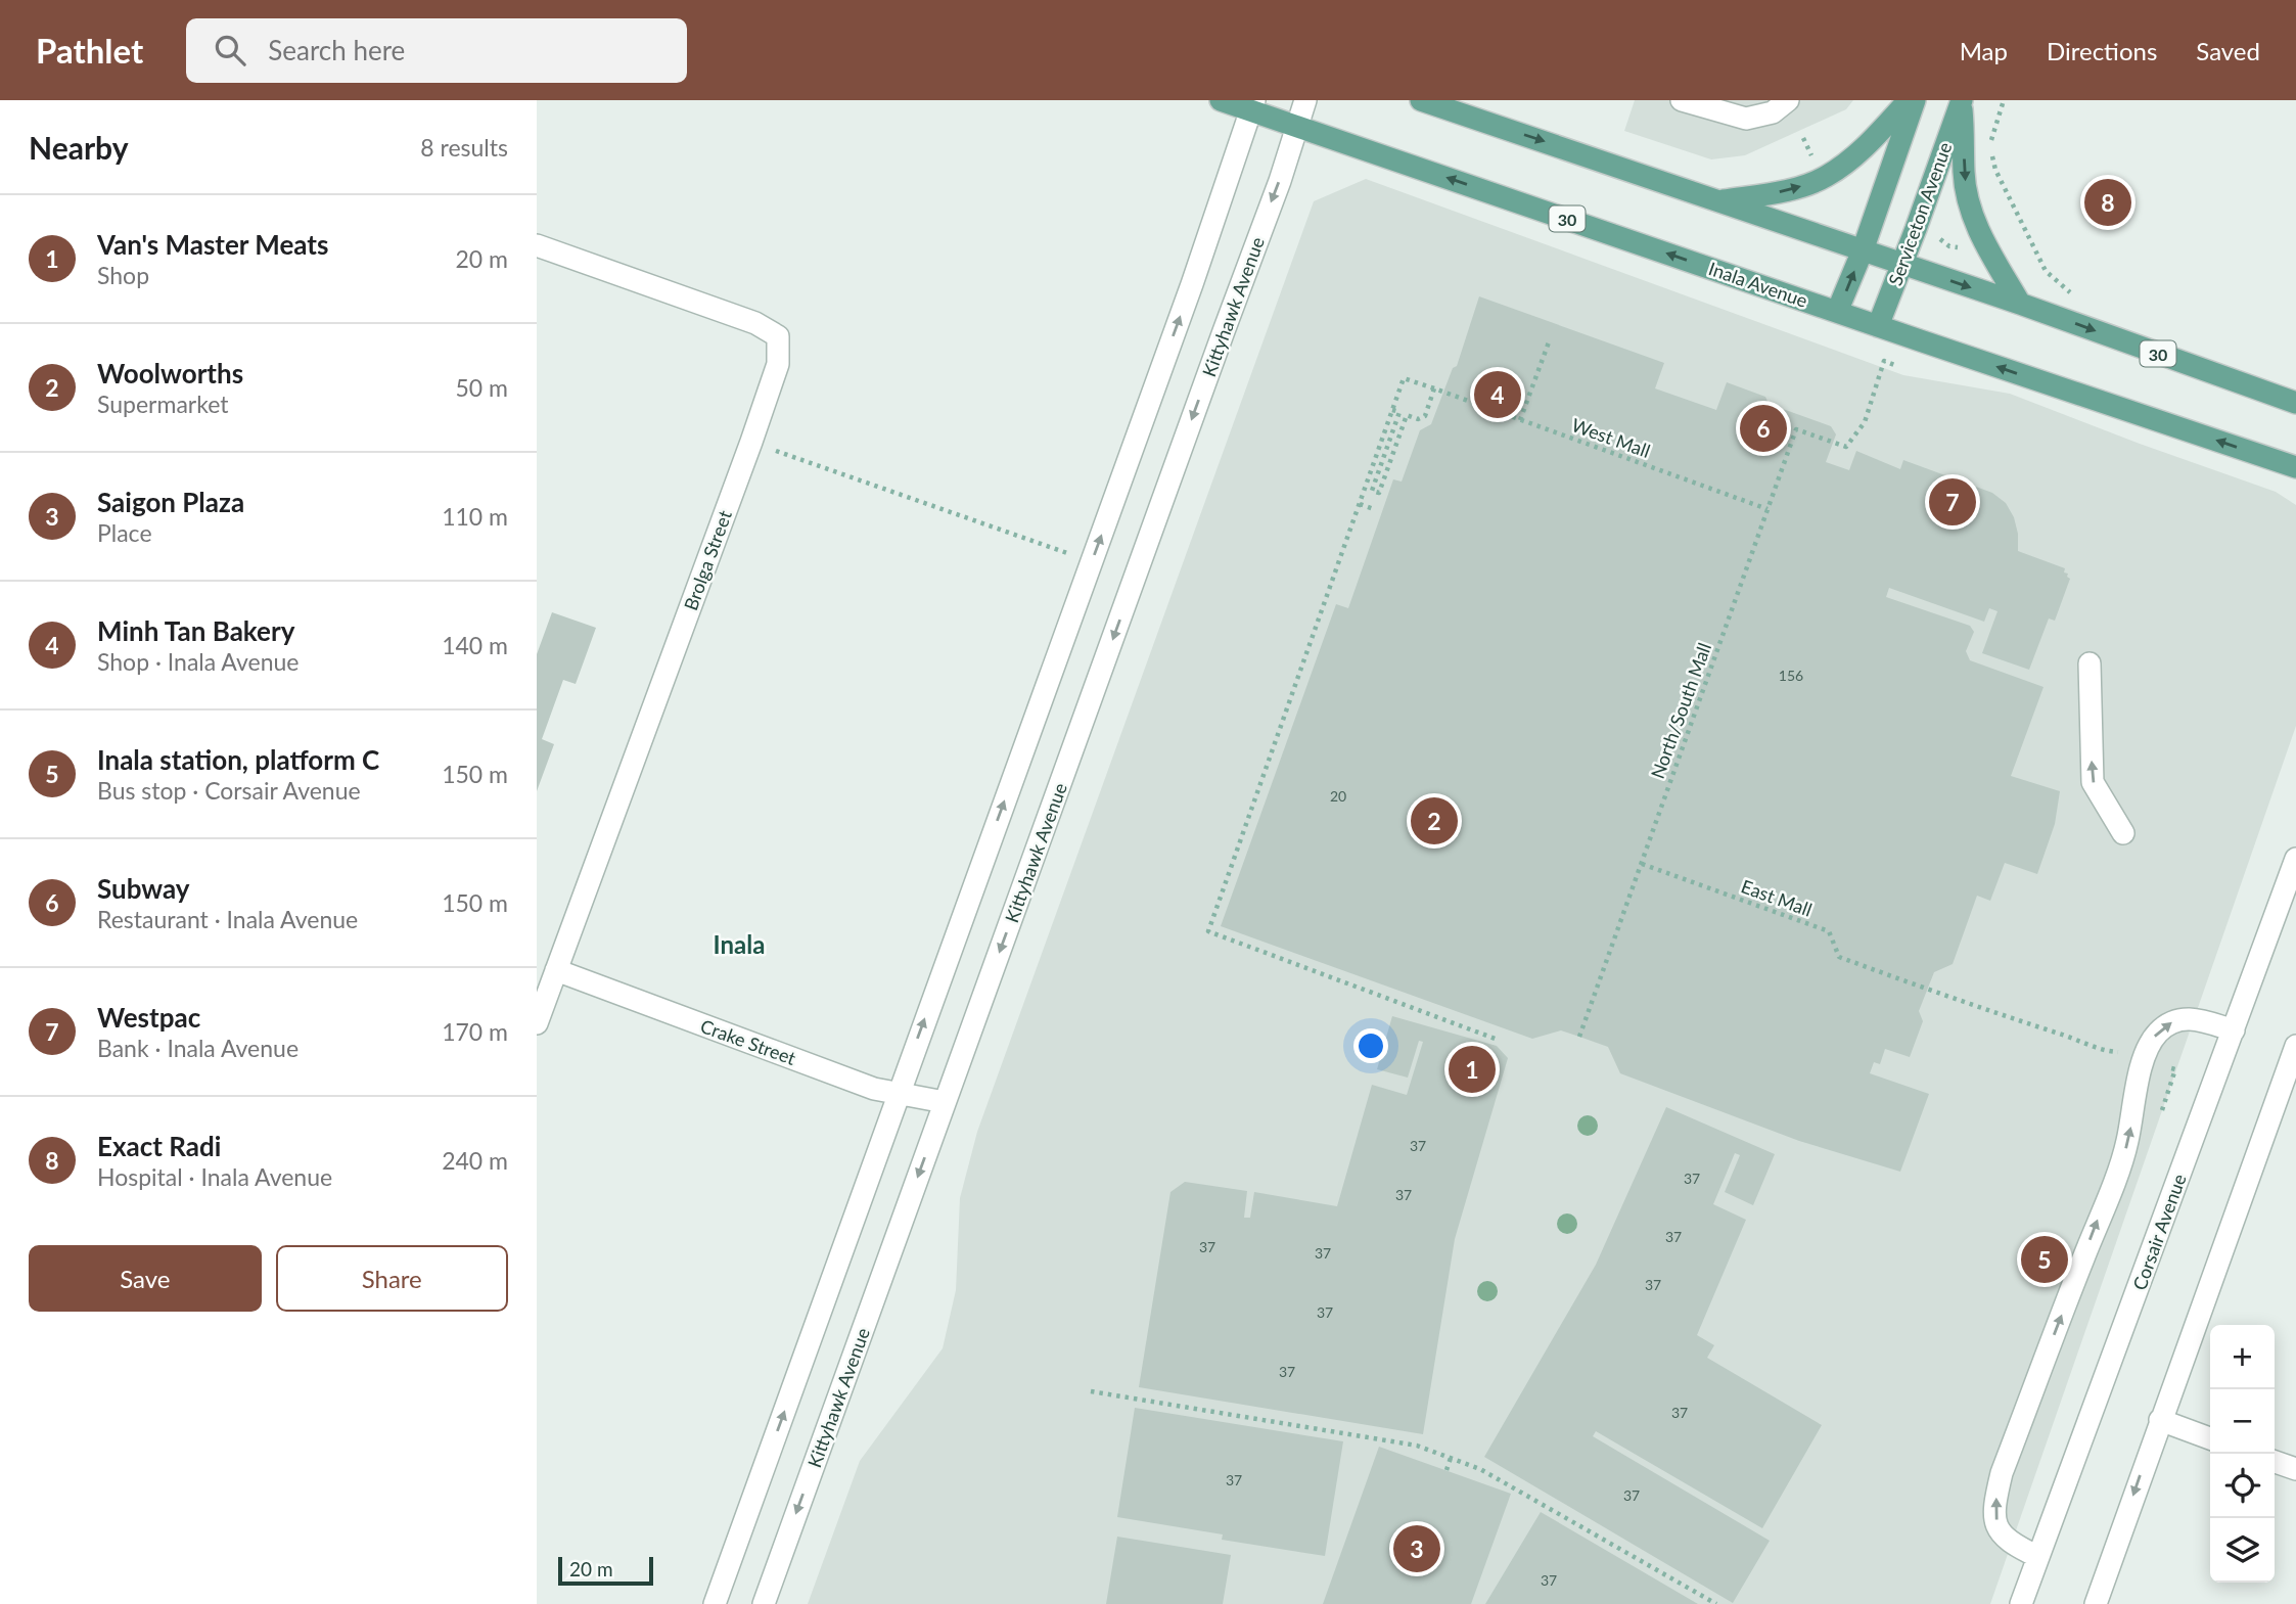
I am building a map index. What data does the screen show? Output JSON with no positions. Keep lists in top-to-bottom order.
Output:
{
  "streets": {
    "main road": ["Serviceton Avenue", "30", "Inala Avenue"],
    "street": [
      "Kittyhawk Avenue",
      "Brolga Street",
      "Crake Street",
      "Corsair Avenue"
    ],
    "path": ["West Mall", "North/South Mall", "East Mall"]
  },
  "crossings": [
    ["Serviceton Avenue", "30"],
    ["Serviceton Avenue", "Inala Avenue"],
    ["Inala Avenue", "Kittyhawk Avenue"],
    ["Kittyhawk Avenue", "Crake Street"],
    ["West Mall", "North/South Mall"],
    ["Brolga Street", "Crake Street"],
    ["North/South Mall", "East Mall"]
  ],
  "districts": ["Inala"],
  "house_numbers": [
    "156",
    "20",
    "37",
    "37",
    "37",
    "37",
    "37",
    "37",
    "37",
    "37",
    "37",
    "37",
    "37",
    "37",
    "37"
  ],
  "scale_bar": "20 m",
  "page": {
    "header": "Pathlet",
    "search": "Search here",
    "nav": ["Map", "Directions", "Saved"],
    "heading": ["Nearby", "8 results"],
    "pins": [
      "8",
      "4",
      "6",
      "7",
      "2",
      "1",
      "5",
      "3"
    ],
    "list": [
      {
        "mark": "1",
        "name": "Van's Master Meats",
        "note": "Shop",
        "value": "20 m"
      },
      {
        "mark": "2",
        "name": "Woolworths",
        "note": "Supermarket",
        "value": "50 m"
      },
      {
        "mark": "3",
        "name": "Saigon Plaza",
        "note": "Place",
        "value": "110 m"
      },
      {
        "mark": "4",
        "name": "Minh Tan Bakery",
        "note": "Shop · Inala Avenue",
        "value": "140 m"
      },
      {
        "mark": "5",
        "name": "Inala station, platform C",
        "note": "Bus stop · Corsair Avenue",
        "value": "150 m"
      },
      {
        "mark": "6",
        "name": "Subway",
        "note": "Restaurant · Inala Avenue",
        "value": "150 m"
      },
      {
        "mark": "7",
        "name": "Westpac",
        "note": "Bank · Inala Avenue",
        "value": "170 m"
      },
      {
        "mark": "8",
        "name": "Exact Radi",
        "note": "Hospital · Inala Avenue",
        "value": "240 m"
      }
    ],
    "buttons": ["Save", "Share"],
    "map_buttons": ["+", "−"],
    "scale": "20 m"
  }
}
